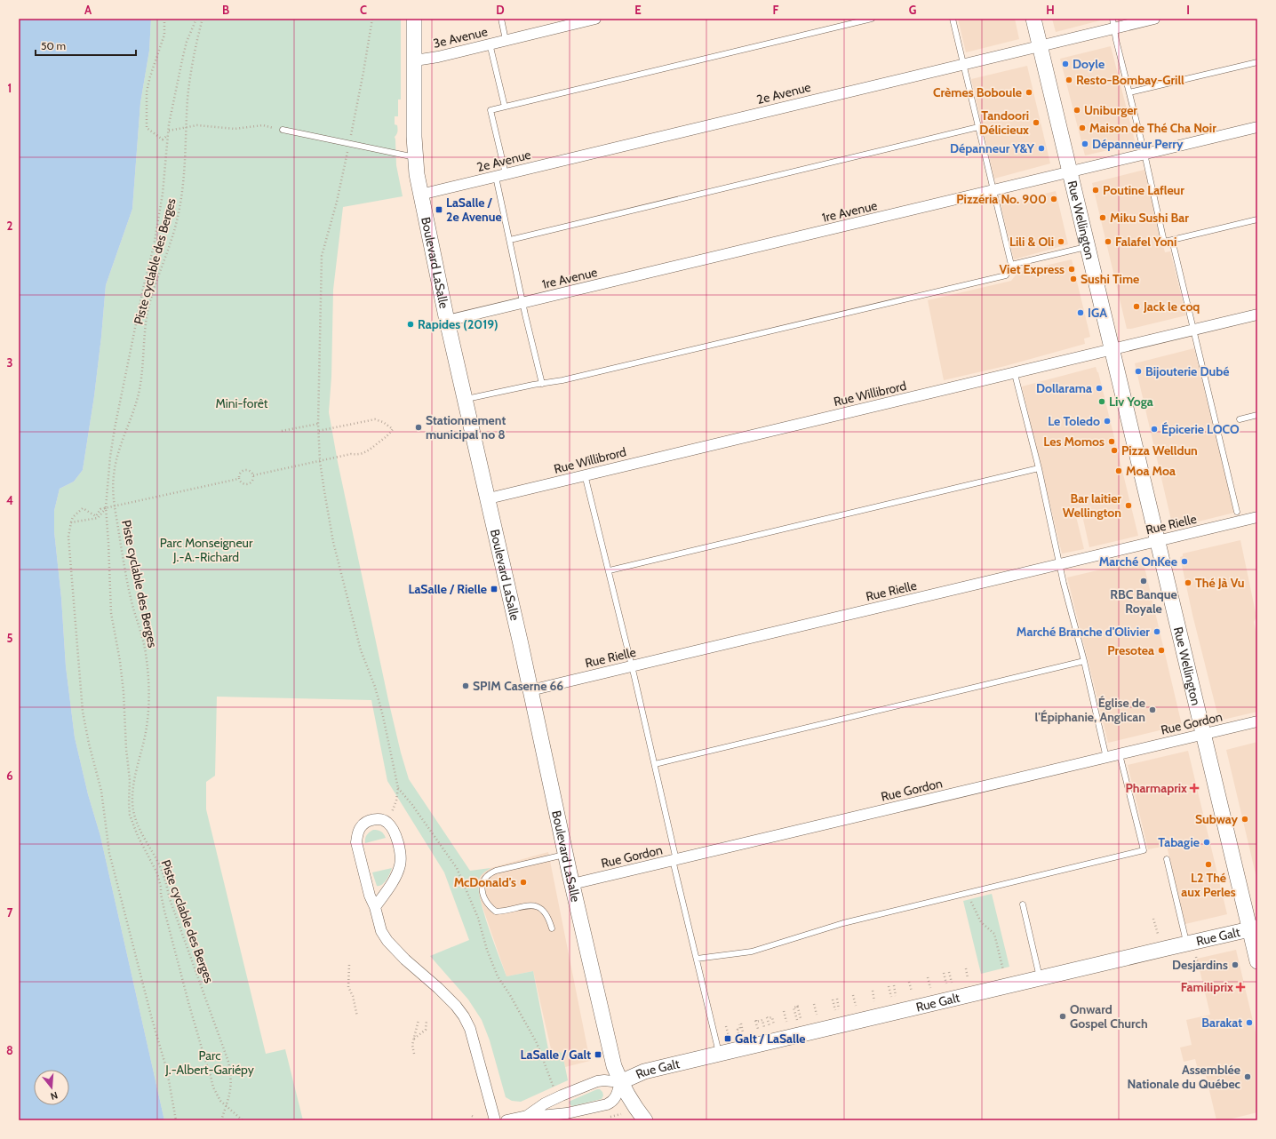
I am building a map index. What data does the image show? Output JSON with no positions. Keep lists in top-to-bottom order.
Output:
{
  "streets": {
    "main road": ["Rue Wellington", "Boulevard LaSalle", "Rue Galt"],
    "street": [
      "3e Avenue",
      "2e Avenue",
      "1re Avenue",
      "Rue Willibrord",
      "Rue Rielle",
      "Rue Gordon"
    ],
    "path": ["Piste cyclable des Berges"]
  },
  "crossings": [
    ["3e Avenue", "Boulevard LaSalle"],
    ["2e Avenue", "Rue Wellington"],
    ["2e Avenue", "Boulevard LaSalle"],
    ["1re Avenue", "Rue Wellington"],
    ["1re Avenue", "Boulevard LaSalle"],
    ["Rue Wellington", "Rue Willibrord"],
    ["Rue Wellington", "Rue Rielle"],
    ["Rue Wellington", "Rue Gordon"],
    ["Rue Wellington", "Rue Galt"],
    ["Boulevard LaSalle", "Rue Willibrord"],
    ["Boulevard LaSalle", "Rue Rielle"],
    ["Boulevard LaSalle", "Rue Gordon"],
    ["Boulevard LaSalle", "Rue Galt"]
  ],
  "parks": ["Mini-forêt", "Parc Monseigneur J.-A.-Richard", "Parc J.-Albert-Gariépy"],
  "places": {
    "other": [
      "Doyle",
      "Resto-Bombay-Grill",
      "Crèmes Boboule",
      "Uniburger",
      "Tandoori Délicieux",
      "Maison de Thé Cha Noir",
      "Dépanneur Perry",
      "Dépanneur Y&Y",
      "Poutine Lafleur",
      "Pizzéria No. 900",
      "Miku Sushi Bar",
      "Lili & Oli",
      "Falafel Yoni",
      "Viet Express",
      "Sushi Time",
      "Jack le coq",
      "IGA",
      "Rapides (2019)",
      "Bijouterie Dubé",
      "Dollarama",
      "Liv Yoga",
      "Le Toledo",
      "Stationnement municipal no 8",
      "Épicerie LOCO",
      "Les Momos",
      "Pizza Welldun",
      "Moa Moa",
      "Bar laitier Wellington",
      "Marché OnKee",
      "RBC Banque Royale",
      "Thé Jà Vu",
      "Marché Branche d'Olivier",
      "Presotea",
      "SPIM Caserne 66",
      "Église de l'Épiphanie, Anglican",
      "Subway",
      "Tabagie",
      "L2 Thé aux Perles",
      "McDonald's",
      "Desjardins",
      "Onward Gospel Church",
      "Barakat",
      "Assemblée Nationale du Québec"
    ],
    "transit": [
      "LaSalle / 2e Avenue",
      "LaSalle / Rielle",
      "Galt / LaSalle",
      "LaSalle / Galt"
    ],
    "health": ["Pharmaprix", "Familiprix"]
  },
  "scale_bar": "50 m",
  "north": "bottom",
  "grid": {
    "columns": [
      "A",
      "B",
      "C",
      "D",
      "E",
      "F",
      "G",
      "H",
      "I"
    ],
    "rows": [
      "1",
      "2",
      "3",
      "4",
      "5",
      "6",
      "7",
      "8"
    ]
  }
}
